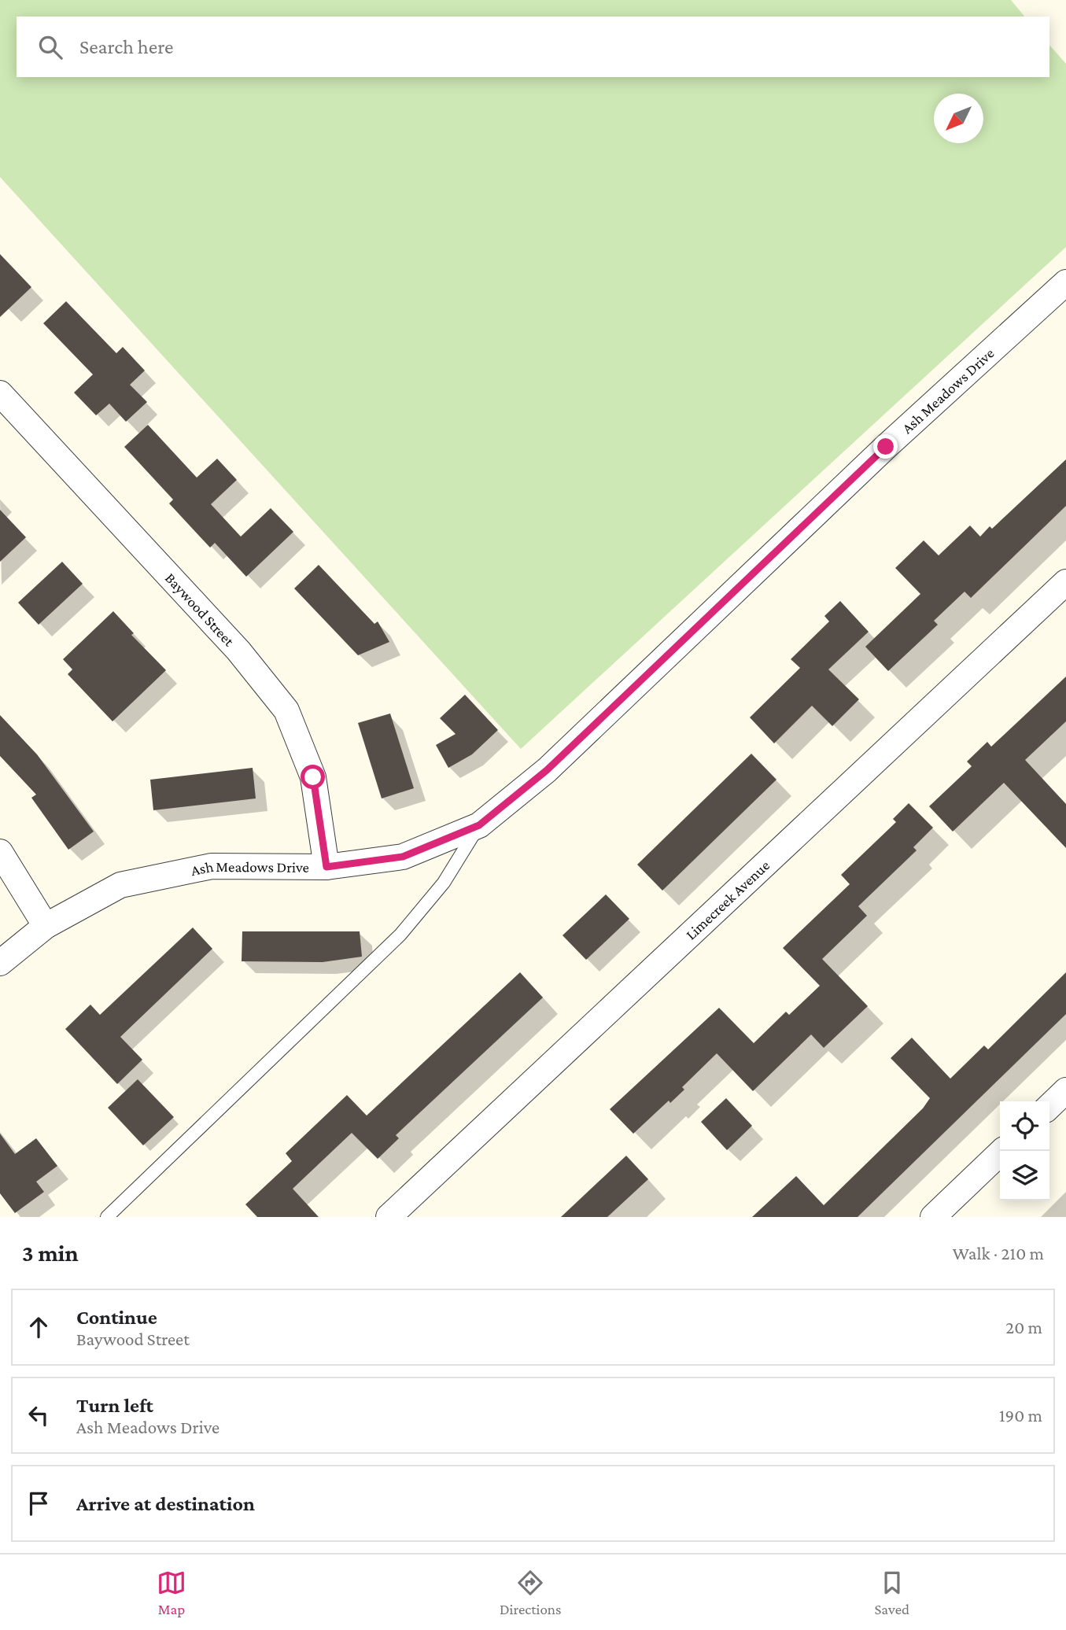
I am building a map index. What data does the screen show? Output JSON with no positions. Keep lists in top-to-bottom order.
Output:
{
  "streets": {
    "street": ["Ash Meadows Drive", "Baywood Street", "Limecreek Avenue"]
  },
  "crossings": [
    ["Ash Meadows Drive", "Baywood Street"]
  ],
  "north": "bottom left",
  "page": {
    "search": "Search here",
    "heading": ["3 min", "Walk · 210 m"],
    "list": [
      ["Continue", "Baywood Street", "20 m"],
      ["Turn left", "Ash Meadows Drive", "190 m"],
      "Arrive at destination"
    ],
    "nav": ["Map", "Directions", "Saved"]
  }
}
